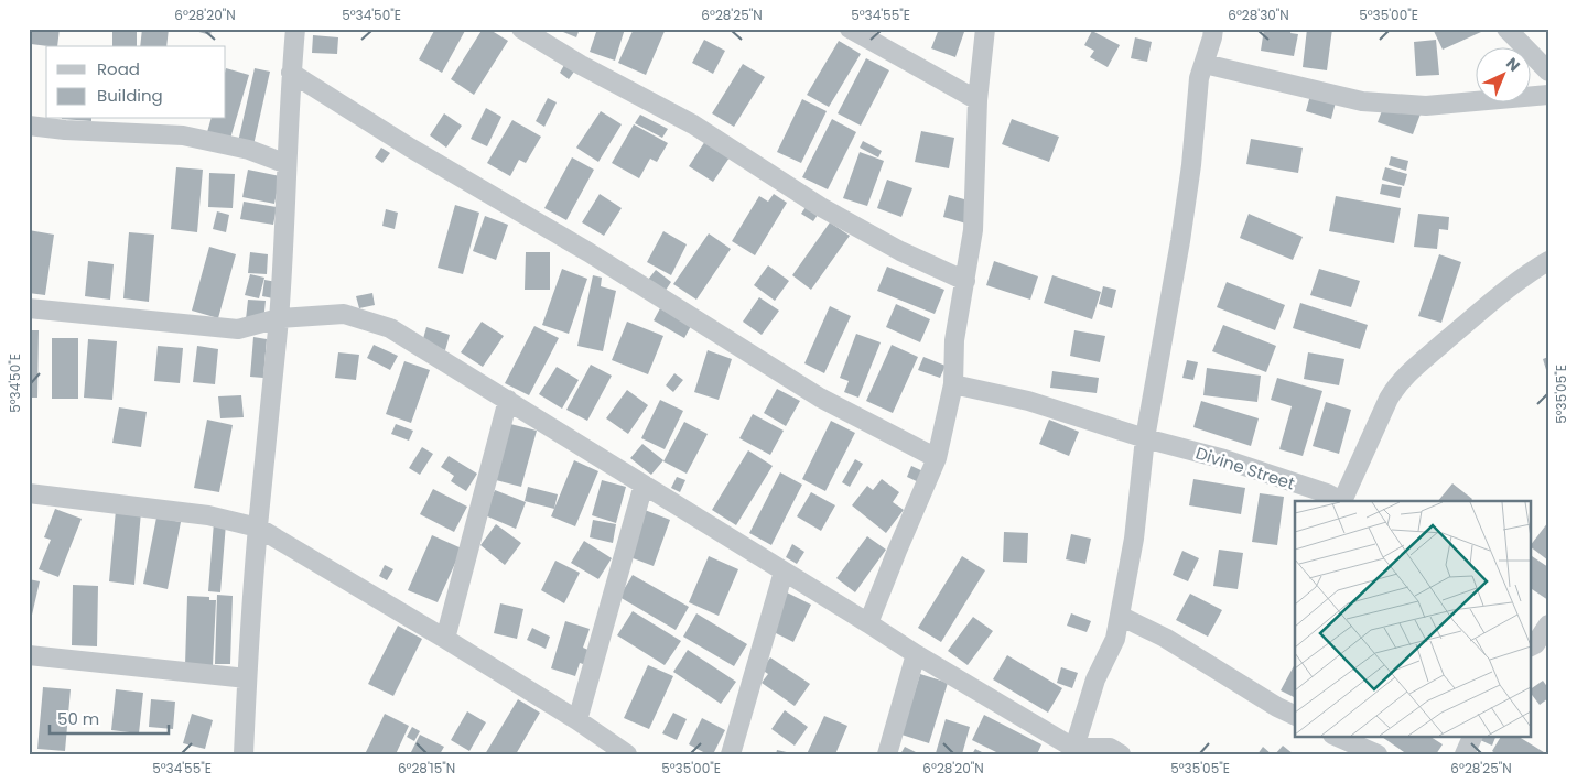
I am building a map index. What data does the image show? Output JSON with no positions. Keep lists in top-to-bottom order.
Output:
{
  "streets": {
    "street": ["Divine Street"]
  },
  "legend": ["Road", "Building"],
  "scale_bar": "50 m",
  "north": "top right",
  "coordinates": [
    "6°28'20\"N",
    "5°34'50\"E",
    "6°28'25\"N",
    "5°34'55\"E",
    "6°28'30\"N",
    "5°35'00\"E",
    "5°35'05\"E",
    "6°28'15\"N"
  ]
}
